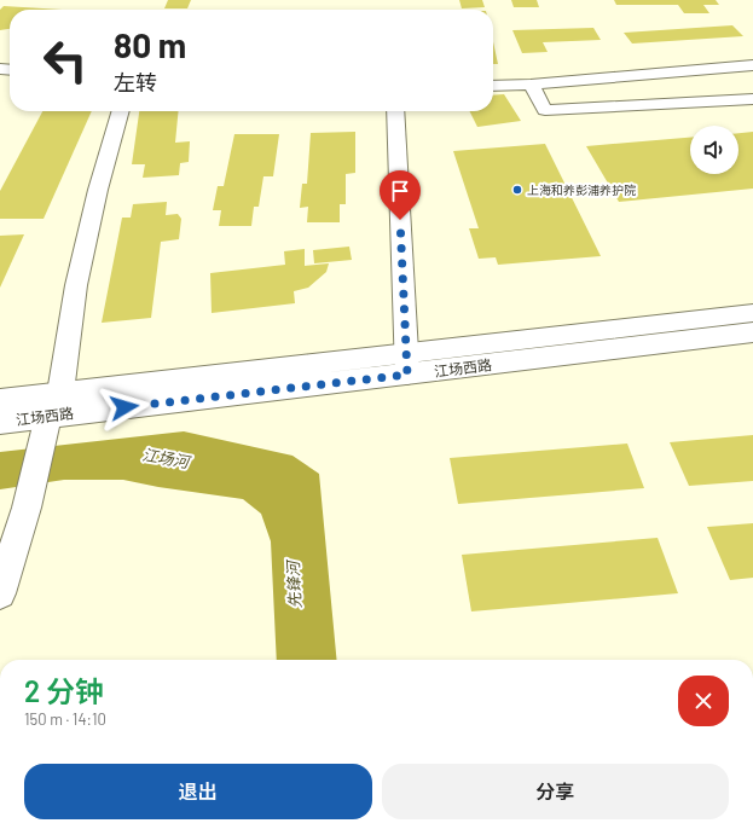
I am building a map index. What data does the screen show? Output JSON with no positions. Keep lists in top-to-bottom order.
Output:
{
  "streets": {
    "main road": ["江场西路"]
  },
  "water": ["江场河", "先锋河"],
  "places": ["上海和养彭浦养护院"],
  "page": {
    "turn": ["80 m", "左转"],
    "heading": ["2 分钟", "150 m · 14:10"],
    "buttons": ["退出", "分享"]
  }
}
